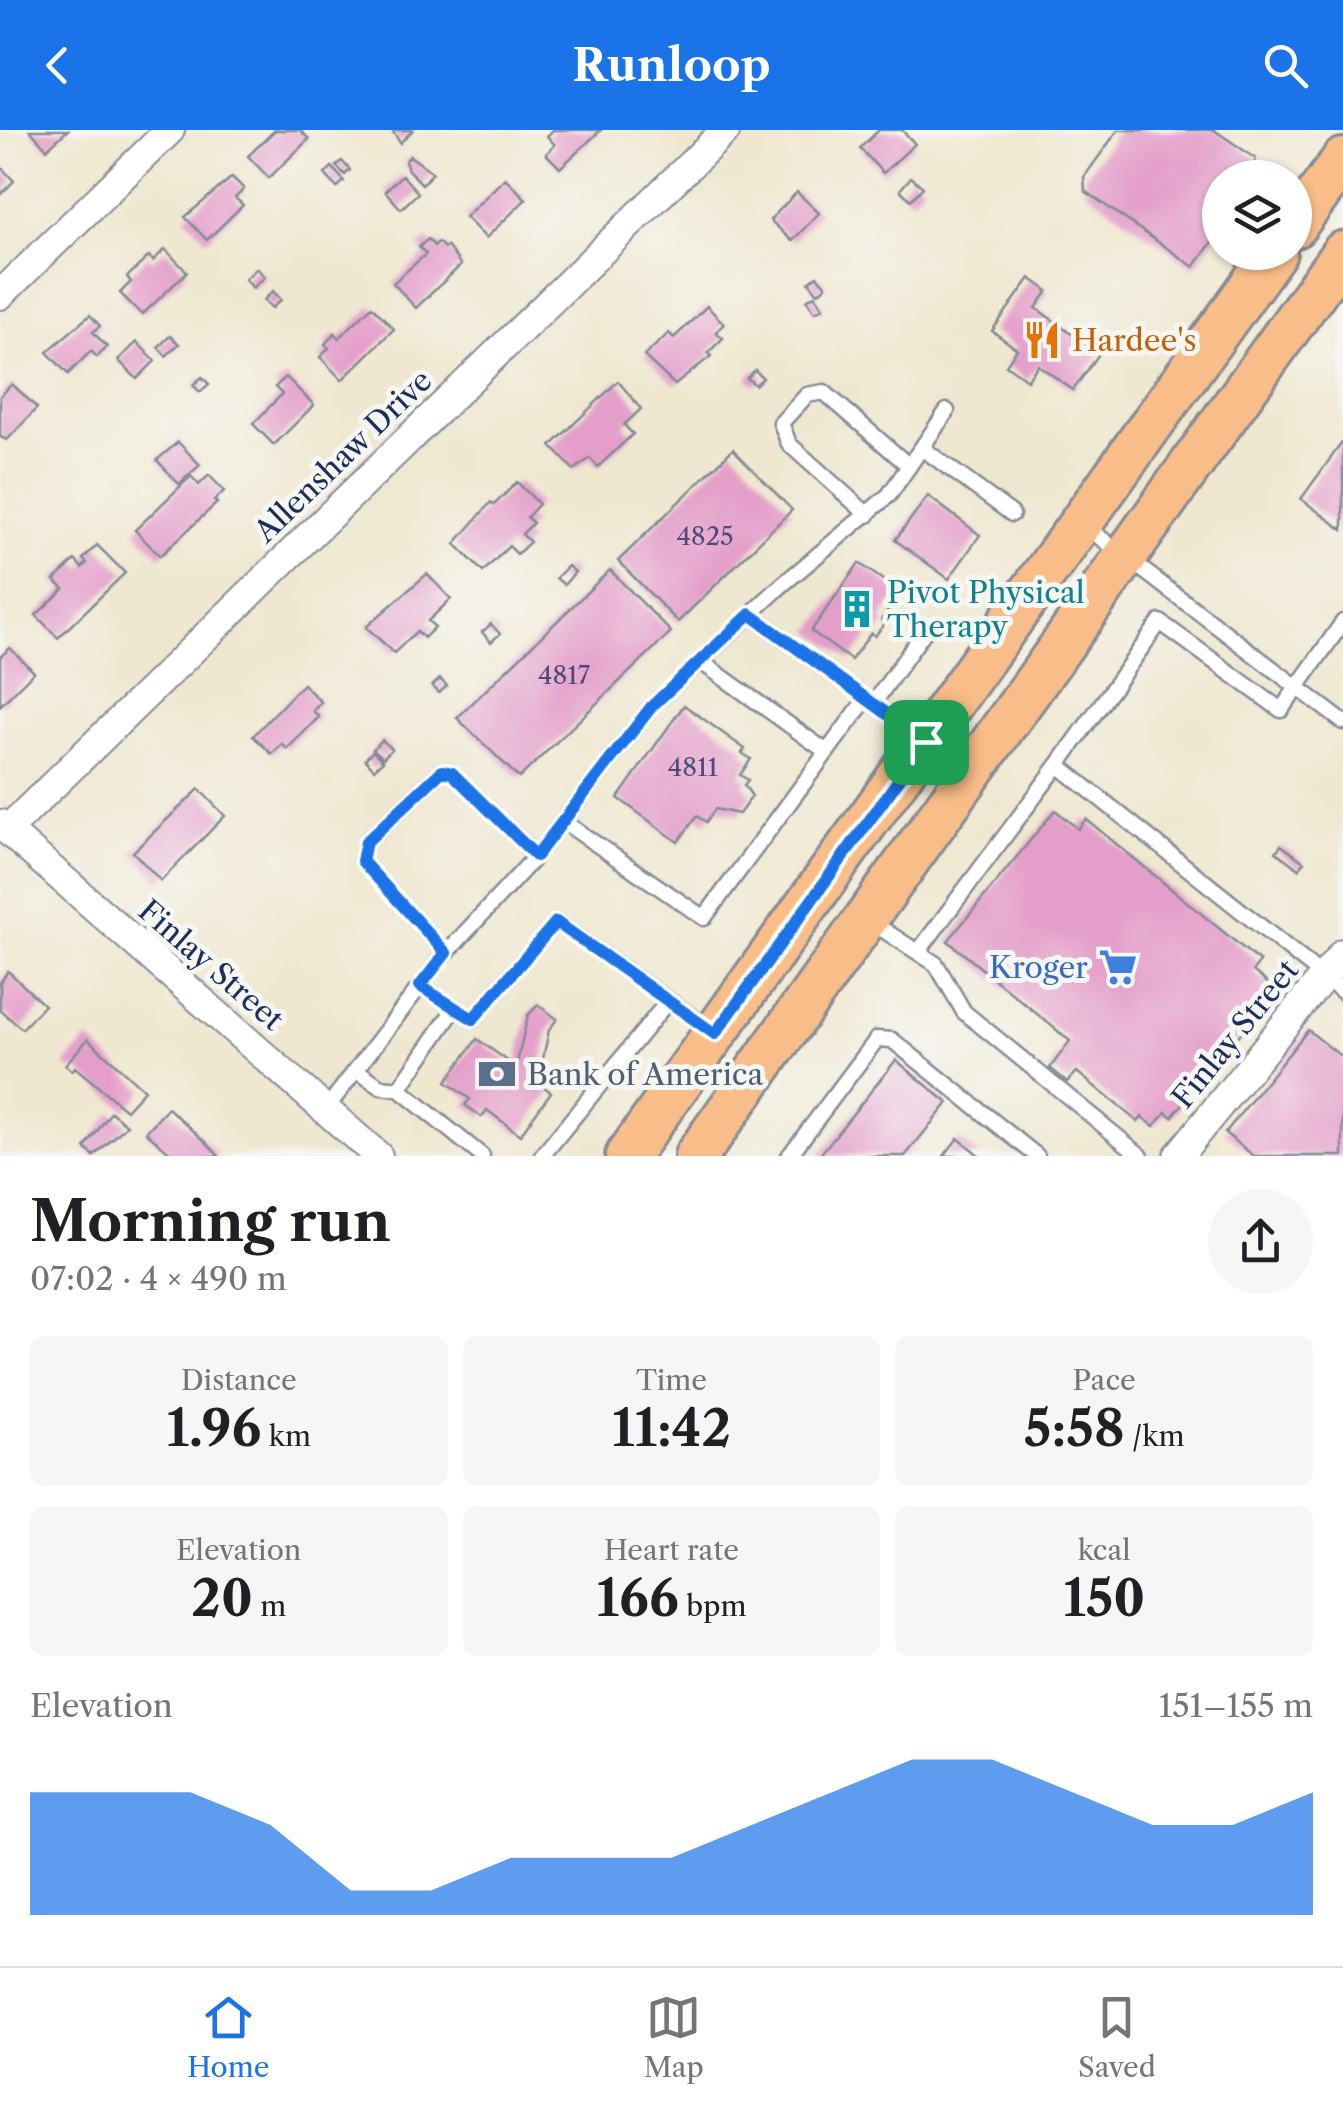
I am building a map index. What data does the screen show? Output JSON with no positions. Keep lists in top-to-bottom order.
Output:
{
  "streets": {
    "street": ["Allenshaw Drive", "Finlay Street"]
  },
  "crossings": [
    ["Allenshaw Drive", "Finlay Street"]
  ],
  "places": {
    "restaurant": ["Hardee's"],
    "building": ["Pivot Physical Therapy"],
    "supermarket": ["Kroger"],
    "bank": ["Bank of America"]
  },
  "house_numbers": ["4825", "4817", "4811"],
  "page": {
    "header": "Runloop",
    "heading": ["Morning run", "07:02 · 4 × 490 m"],
    "stats": [
      ["Distance", "1.96 km"],
      ["Time", "11:42"],
      ["Pace", "5:58 /km"],
      ["Elevation", "20 m"],
      ["Heart rate", "166 bpm"],
      ["kcal", "150"]
    ],
    "chart": ["Elevation", "151–155 m"],
    "tabs": ["Home", "Map", "Saved"]
  }
}
